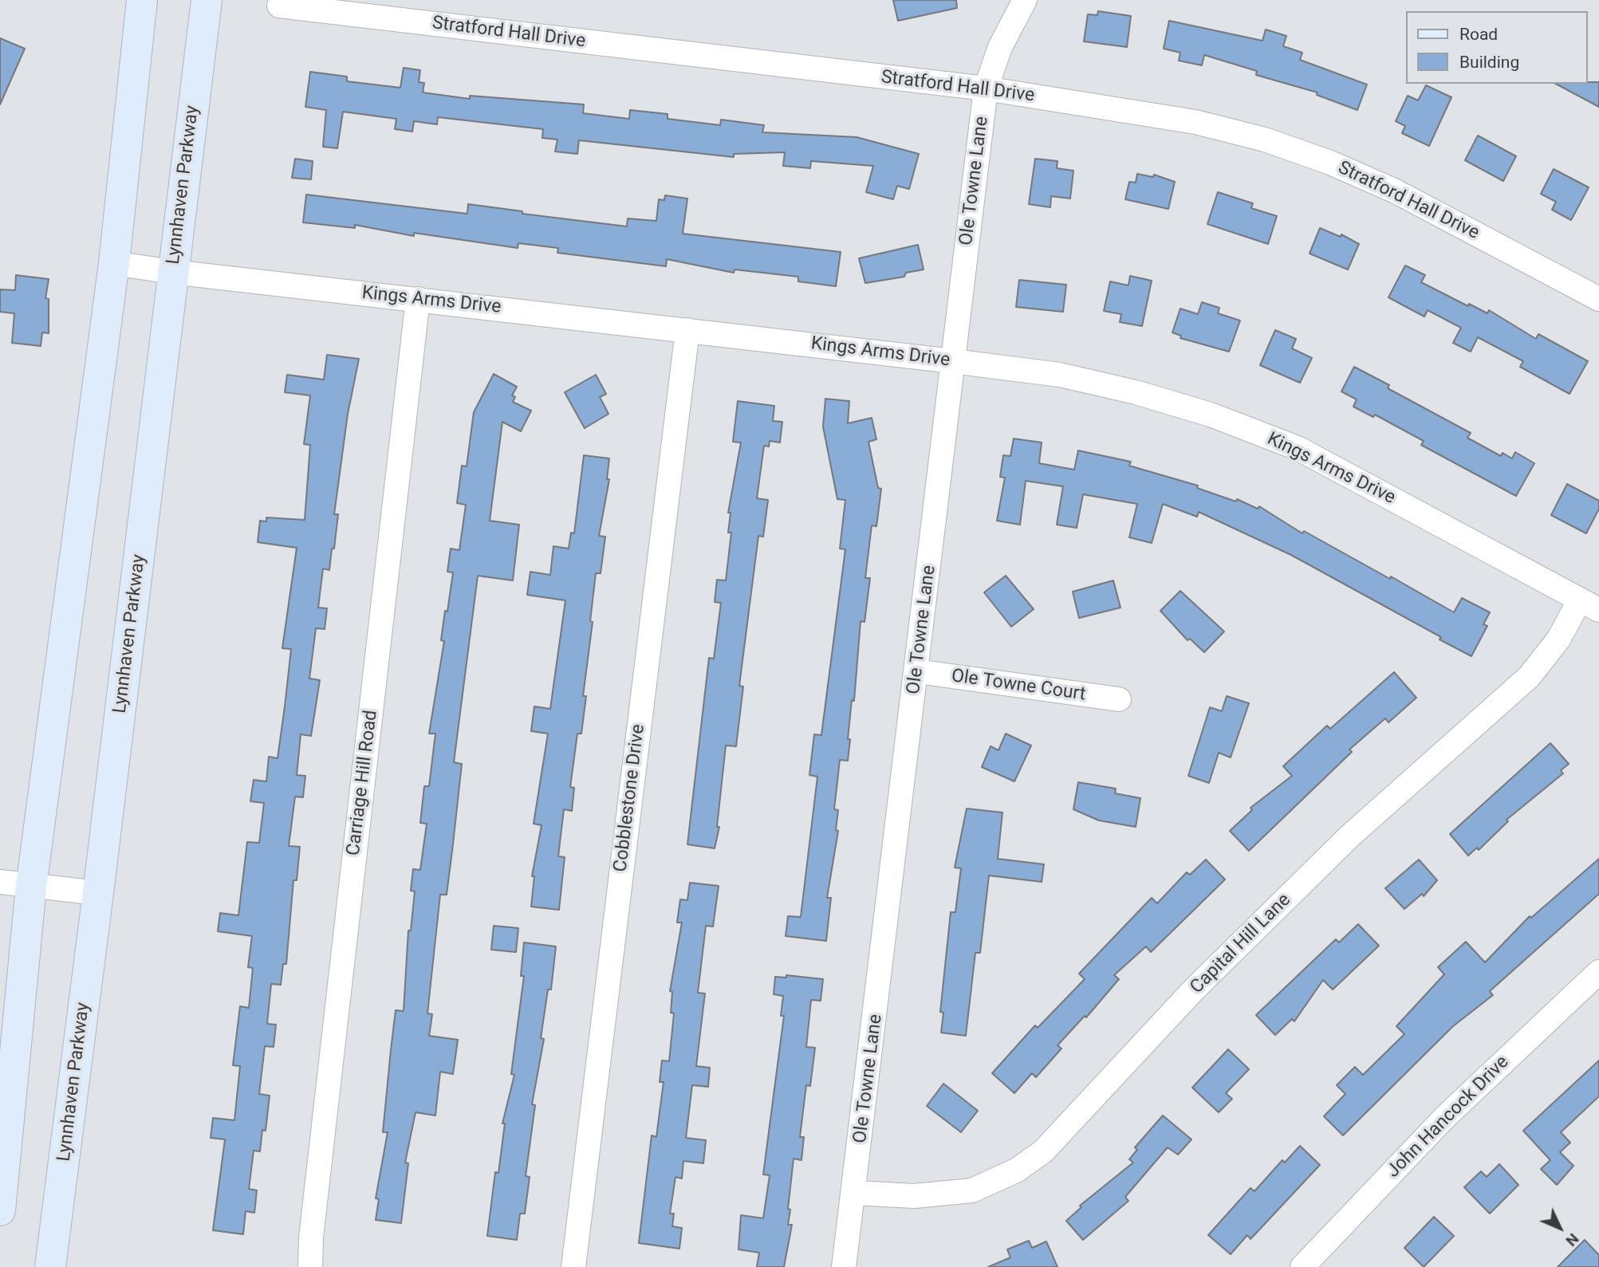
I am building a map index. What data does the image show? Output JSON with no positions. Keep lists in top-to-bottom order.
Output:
{
  "streets": {
    "main road": ["Lynnhaven Parkway"],
    "street": [
      "Stratford Hall Drive",
      "Ole Towne Lane",
      "Kings Arms Drive",
      "Ole Towne Court",
      "Carriage Hill Road",
      "Cobblestone Drive",
      "Capital Hill Lane",
      "John Hancock Drive"
    ]
  },
  "crossings": [
    ["Stratford Hall Drive", "Ole Towne Lane"],
    ["Ole Towne Lane", "Kings Arms Drive"],
    ["Ole Towne Lane", "Ole Towne Court"],
    ["Ole Towne Lane", "Capital Hill Lane"],
    ["Lynnhaven Parkway", "Kings Arms Drive"],
    ["Kings Arms Drive", "Carriage Hill Road"],
    ["Kings Arms Drive", "Cobblestone Drive"],
    ["Kings Arms Drive", "Capital Hill Lane"]
  ],
  "legend": ["Road", "Building"],
  "north": "bottom right"
}
